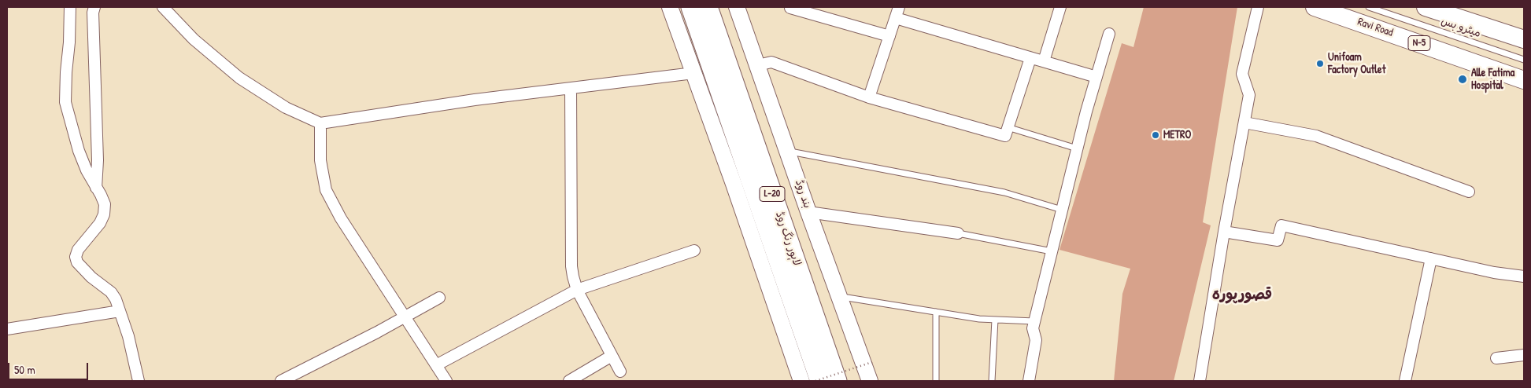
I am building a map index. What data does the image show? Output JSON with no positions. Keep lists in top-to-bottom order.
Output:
{
  "streets": {
    "highway": ["L-20", "لاہور رنگ روڈ"],
    "main road": ["Ravi Road", "N-5", "بند روڈ"],
    "lane": ["میٹرو بس"]
  },
  "districts": ["قصورپورہ"],
  "places": ["Unifoam Factory Outlet", "Alle Fatima Hospital", "METRO"],
  "scale_bar": "50 m"
}
